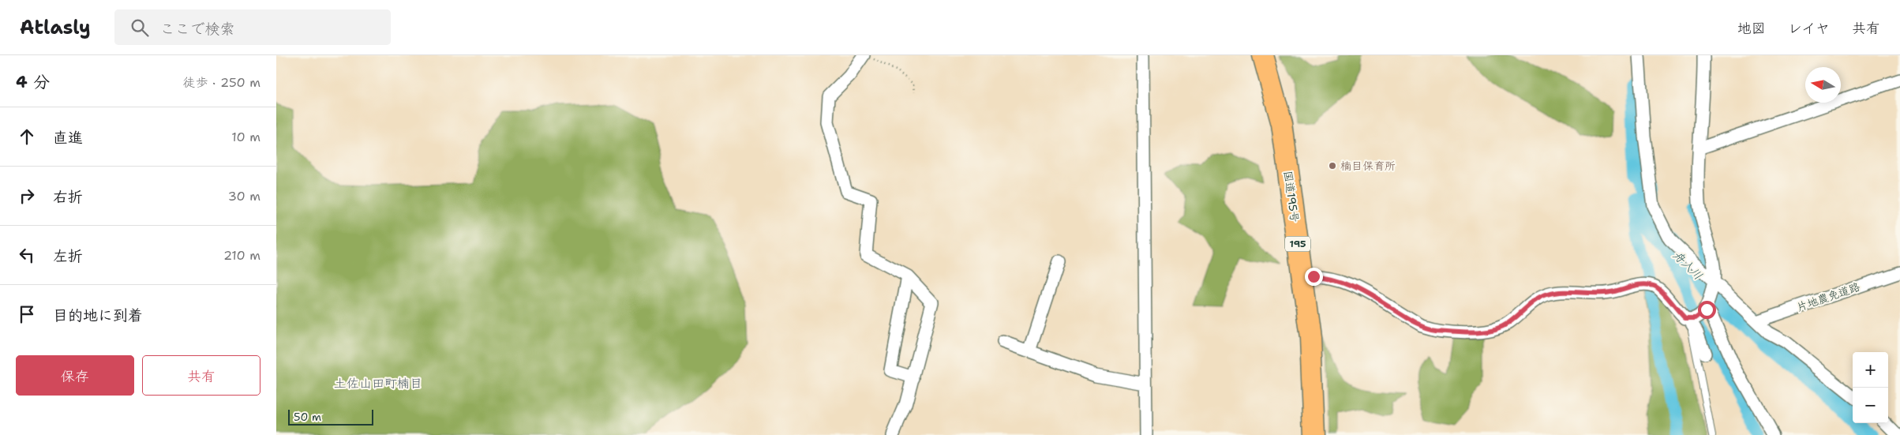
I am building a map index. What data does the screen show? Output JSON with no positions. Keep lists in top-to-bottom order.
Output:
{
  "streets": {
    "highway": ["国道195号", "195"],
    "street": ["片地農免道路"]
  },
  "districts": ["土佐山田町楠目"],
  "water": ["舟入川"],
  "places": ["楠目保育所"],
  "scale_bar": "50 m",
  "north": "left",
  "page": {
    "header": "Atlasly",
    "search": "ここで検索",
    "nav": ["地図", "レイヤ", "共有"],
    "heading": ["4 分", "徒歩 · 250 m"],
    "list": [
      ["直進", "10 m"],
      ["右折", "30 m"],
      ["左折", "210 m"],
      "目的地に到着"
    ],
    "buttons": ["保存", "共有"],
    "map_buttons": ["+", "−"],
    "scale": "50 m"
  }
}
